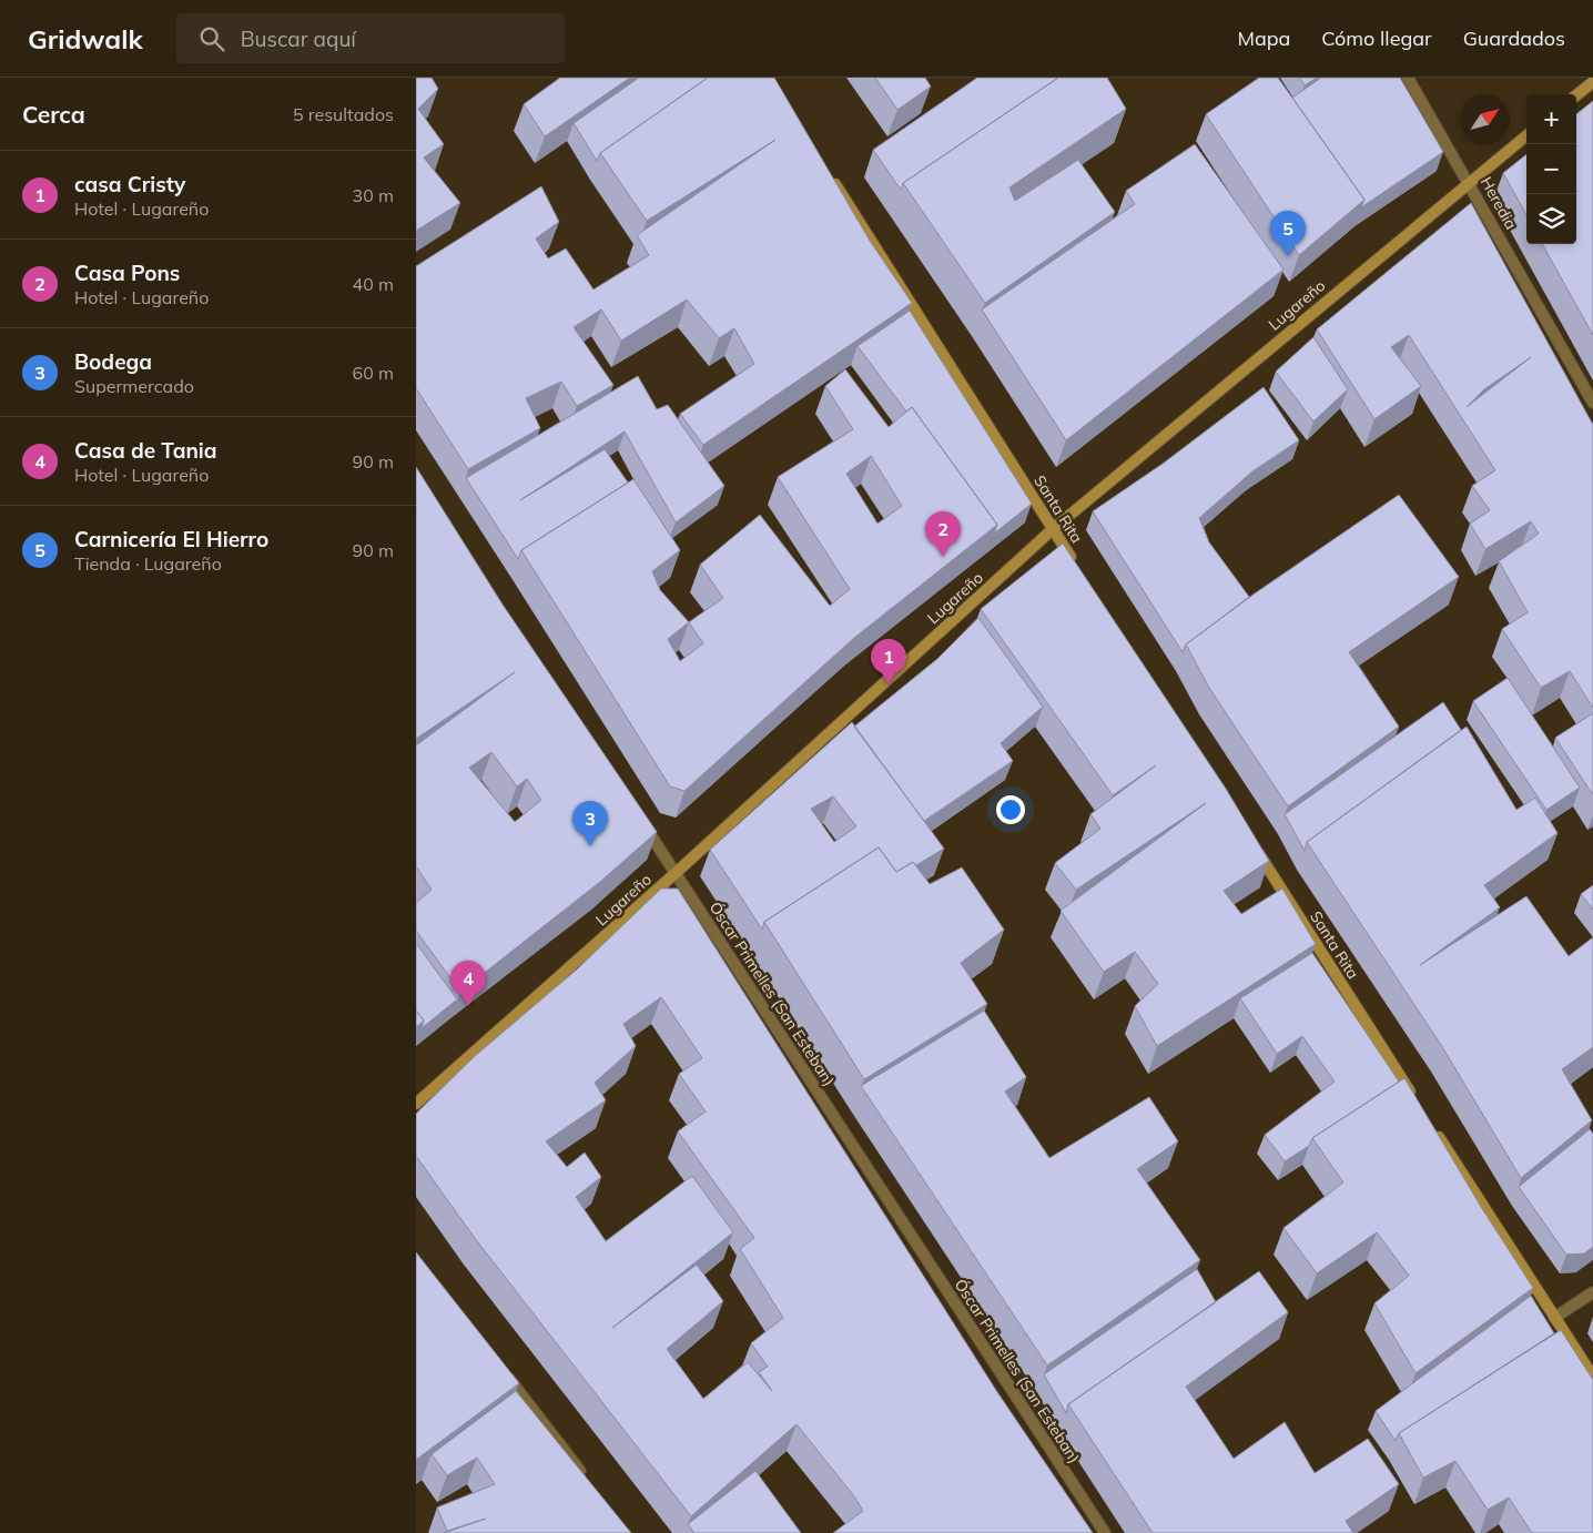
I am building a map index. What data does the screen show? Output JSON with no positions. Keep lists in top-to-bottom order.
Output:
{
  "streets": {
    "street": [
      "Heredia",
      "Lugareño",
      "Santa Rita",
      "Óscar Primelles (San Esteban)"
    ]
  },
  "crossings": [
    ["Heredia", "Lugareño"],
    ["Lugareño", "Santa Rita"],
    ["Lugareño", "Óscar Primelles (San Esteban)"]
  ],
  "north": "top right",
  "page": {
    "header": "Gridwalk",
    "search": "Buscar aquí",
    "nav": ["Mapa", "Cómo llegar", "Guardados"],
    "heading": ["Cerca", "5 resultados"],
    "map_buttons": ["+", "−"],
    "list": [
      {
        "mark": "1",
        "name": "casa Cristy",
        "note": "Hotel · Lugareño",
        "value": "30 m"
      },
      {
        "mark": "2",
        "name": "Casa Pons",
        "note": "Hotel · Lugareño",
        "value": "40 m"
      },
      {
        "mark": "3",
        "name": "Bodega",
        "note": "Supermercado",
        "value": "60 m"
      },
      {
        "mark": "4",
        "name": "Casa de Tania",
        "note": "Hotel · Lugareño",
        "value": "90 m"
      },
      {
        "mark": "5",
        "name": "Carnicería El Hierro",
        "note": "Tienda · Lugareño",
        "value": "90 m"
      }
    ],
    "pins": [
      "5",
      "2",
      "1",
      "3",
      "4"
    ]
  }
}
